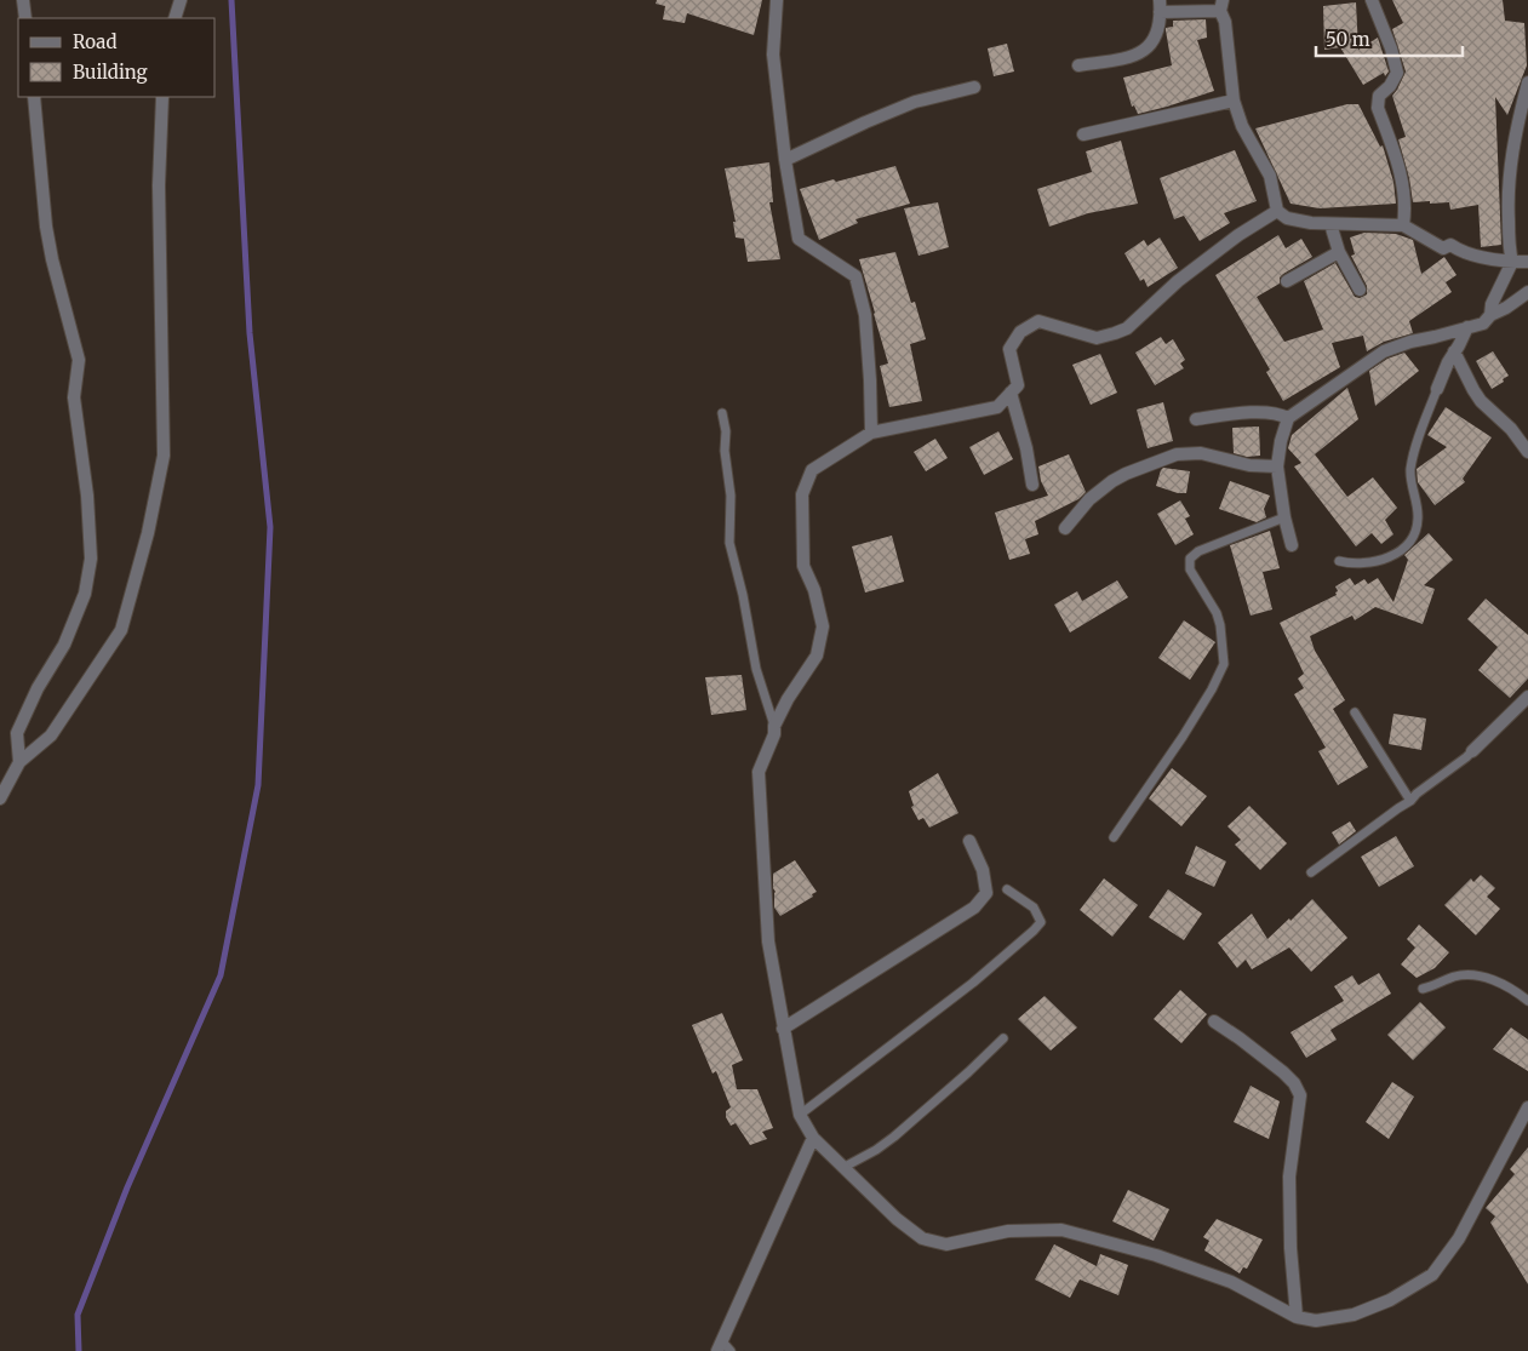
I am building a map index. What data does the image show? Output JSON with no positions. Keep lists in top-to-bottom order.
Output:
{
  "legend": ["Road", "Building"],
  "scale_bar": "50 m"
}
